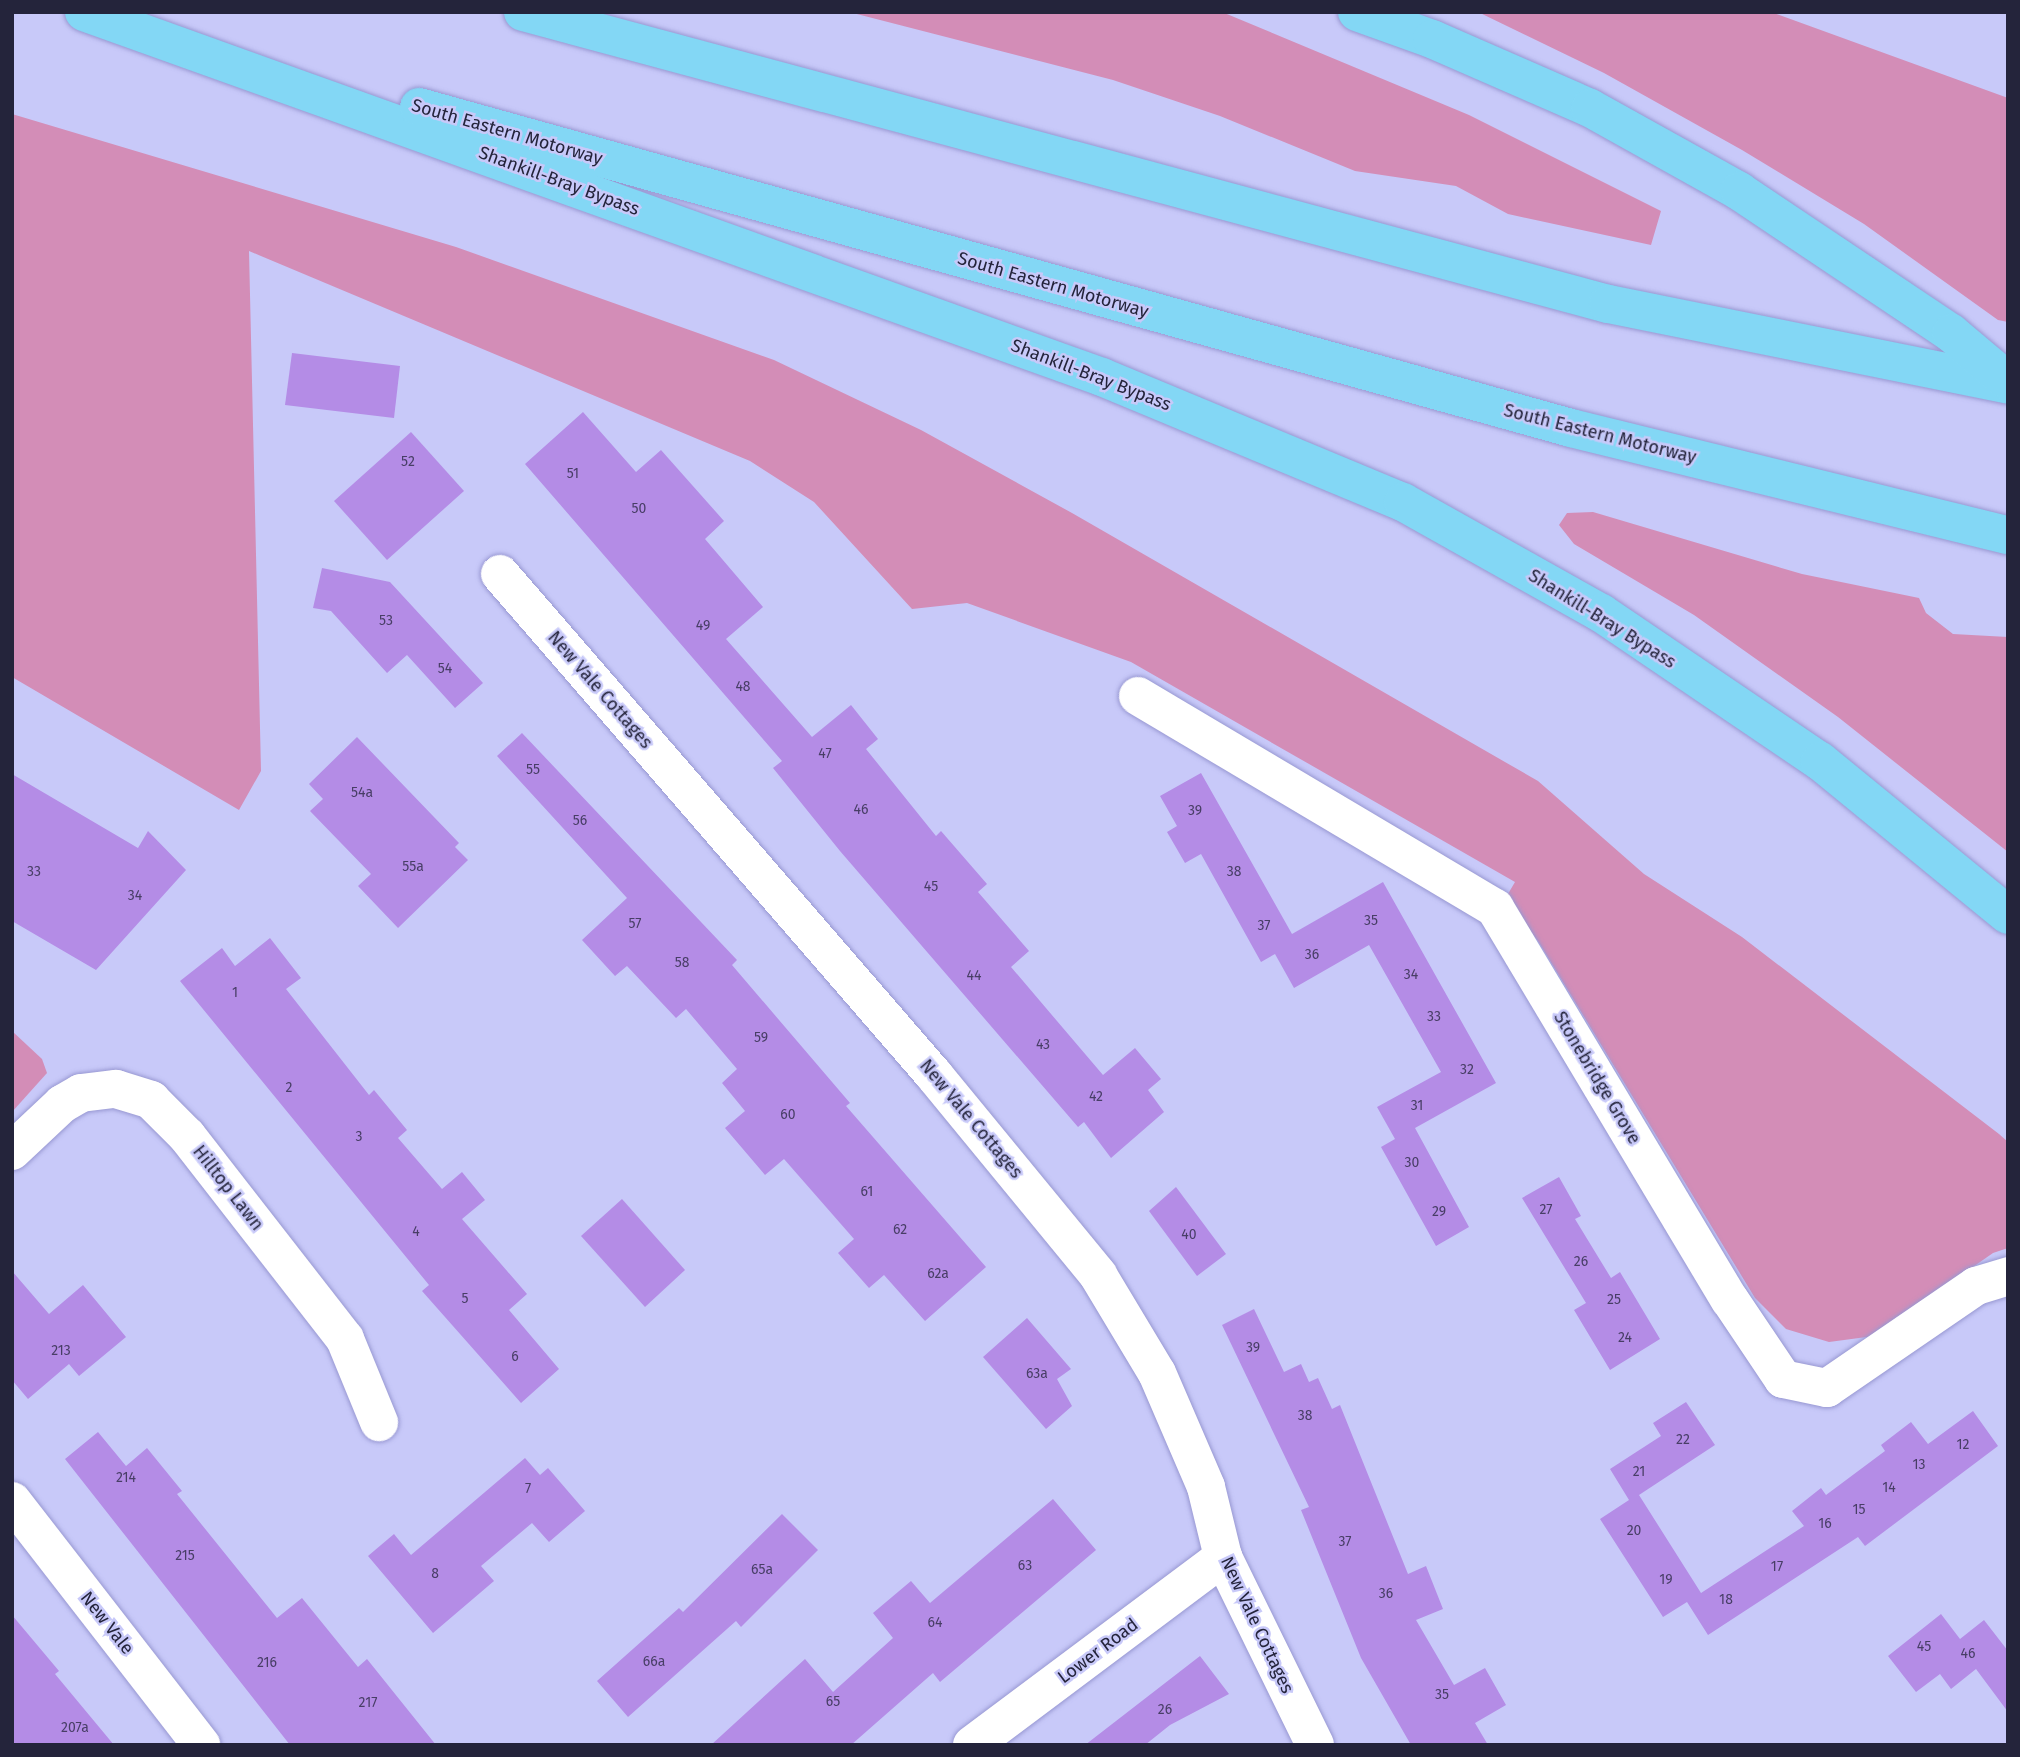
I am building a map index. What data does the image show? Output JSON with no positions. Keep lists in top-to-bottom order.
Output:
{
  "streets": {
    "highway": ["South Eastern Motorway", "Shankill-Bray Bypass"],
    "street": [
      "New Vale Cottages",
      "Stonebridge Grove",
      "Hilltop Lawn",
      "New Vale",
      "Lower Road"
    ]
  },
  "crossings": [
    ["South Eastern Motorway", "Shankill-Bray Bypass"],
    ["New Vale Cottages", "Lower Road"]
  ],
  "house_numbers": [
    "52",
    "51",
    "50",
    "53",
    "49",
    "54",
    "48",
    "47",
    "55",
    "54a",
    "46",
    "39",
    "56",
    "55a",
    "33",
    "38",
    "45",
    "34",
    "35",
    "57",
    "37",
    "36",
    "58",
    "34",
    "44",
    "1",
    "33",
    "59",
    "43",
    "32",
    "2",
    "42",
    "31",
    "60",
    "3",
    "30",
    "61",
    "27",
    "29",
    "62",
    "4",
    "40",
    "26",
    "62a",
    "5",
    "25",
    "24",
    "39",
    "213",
    "6",
    "63a",
    "38",
    "22",
    "12",
    "13",
    "21",
    "214",
    "14",
    "7",
    "15",
    "16",
    "20",
    "37",
    "215",
    "63",
    "17",
    "65a",
    "8",
    "19",
    "36",
    "18",
    "64",
    "45",
    "46",
    "66a",
    "216",
    "35",
    "65",
    "217",
    "26",
    "207a"
  ]
}
